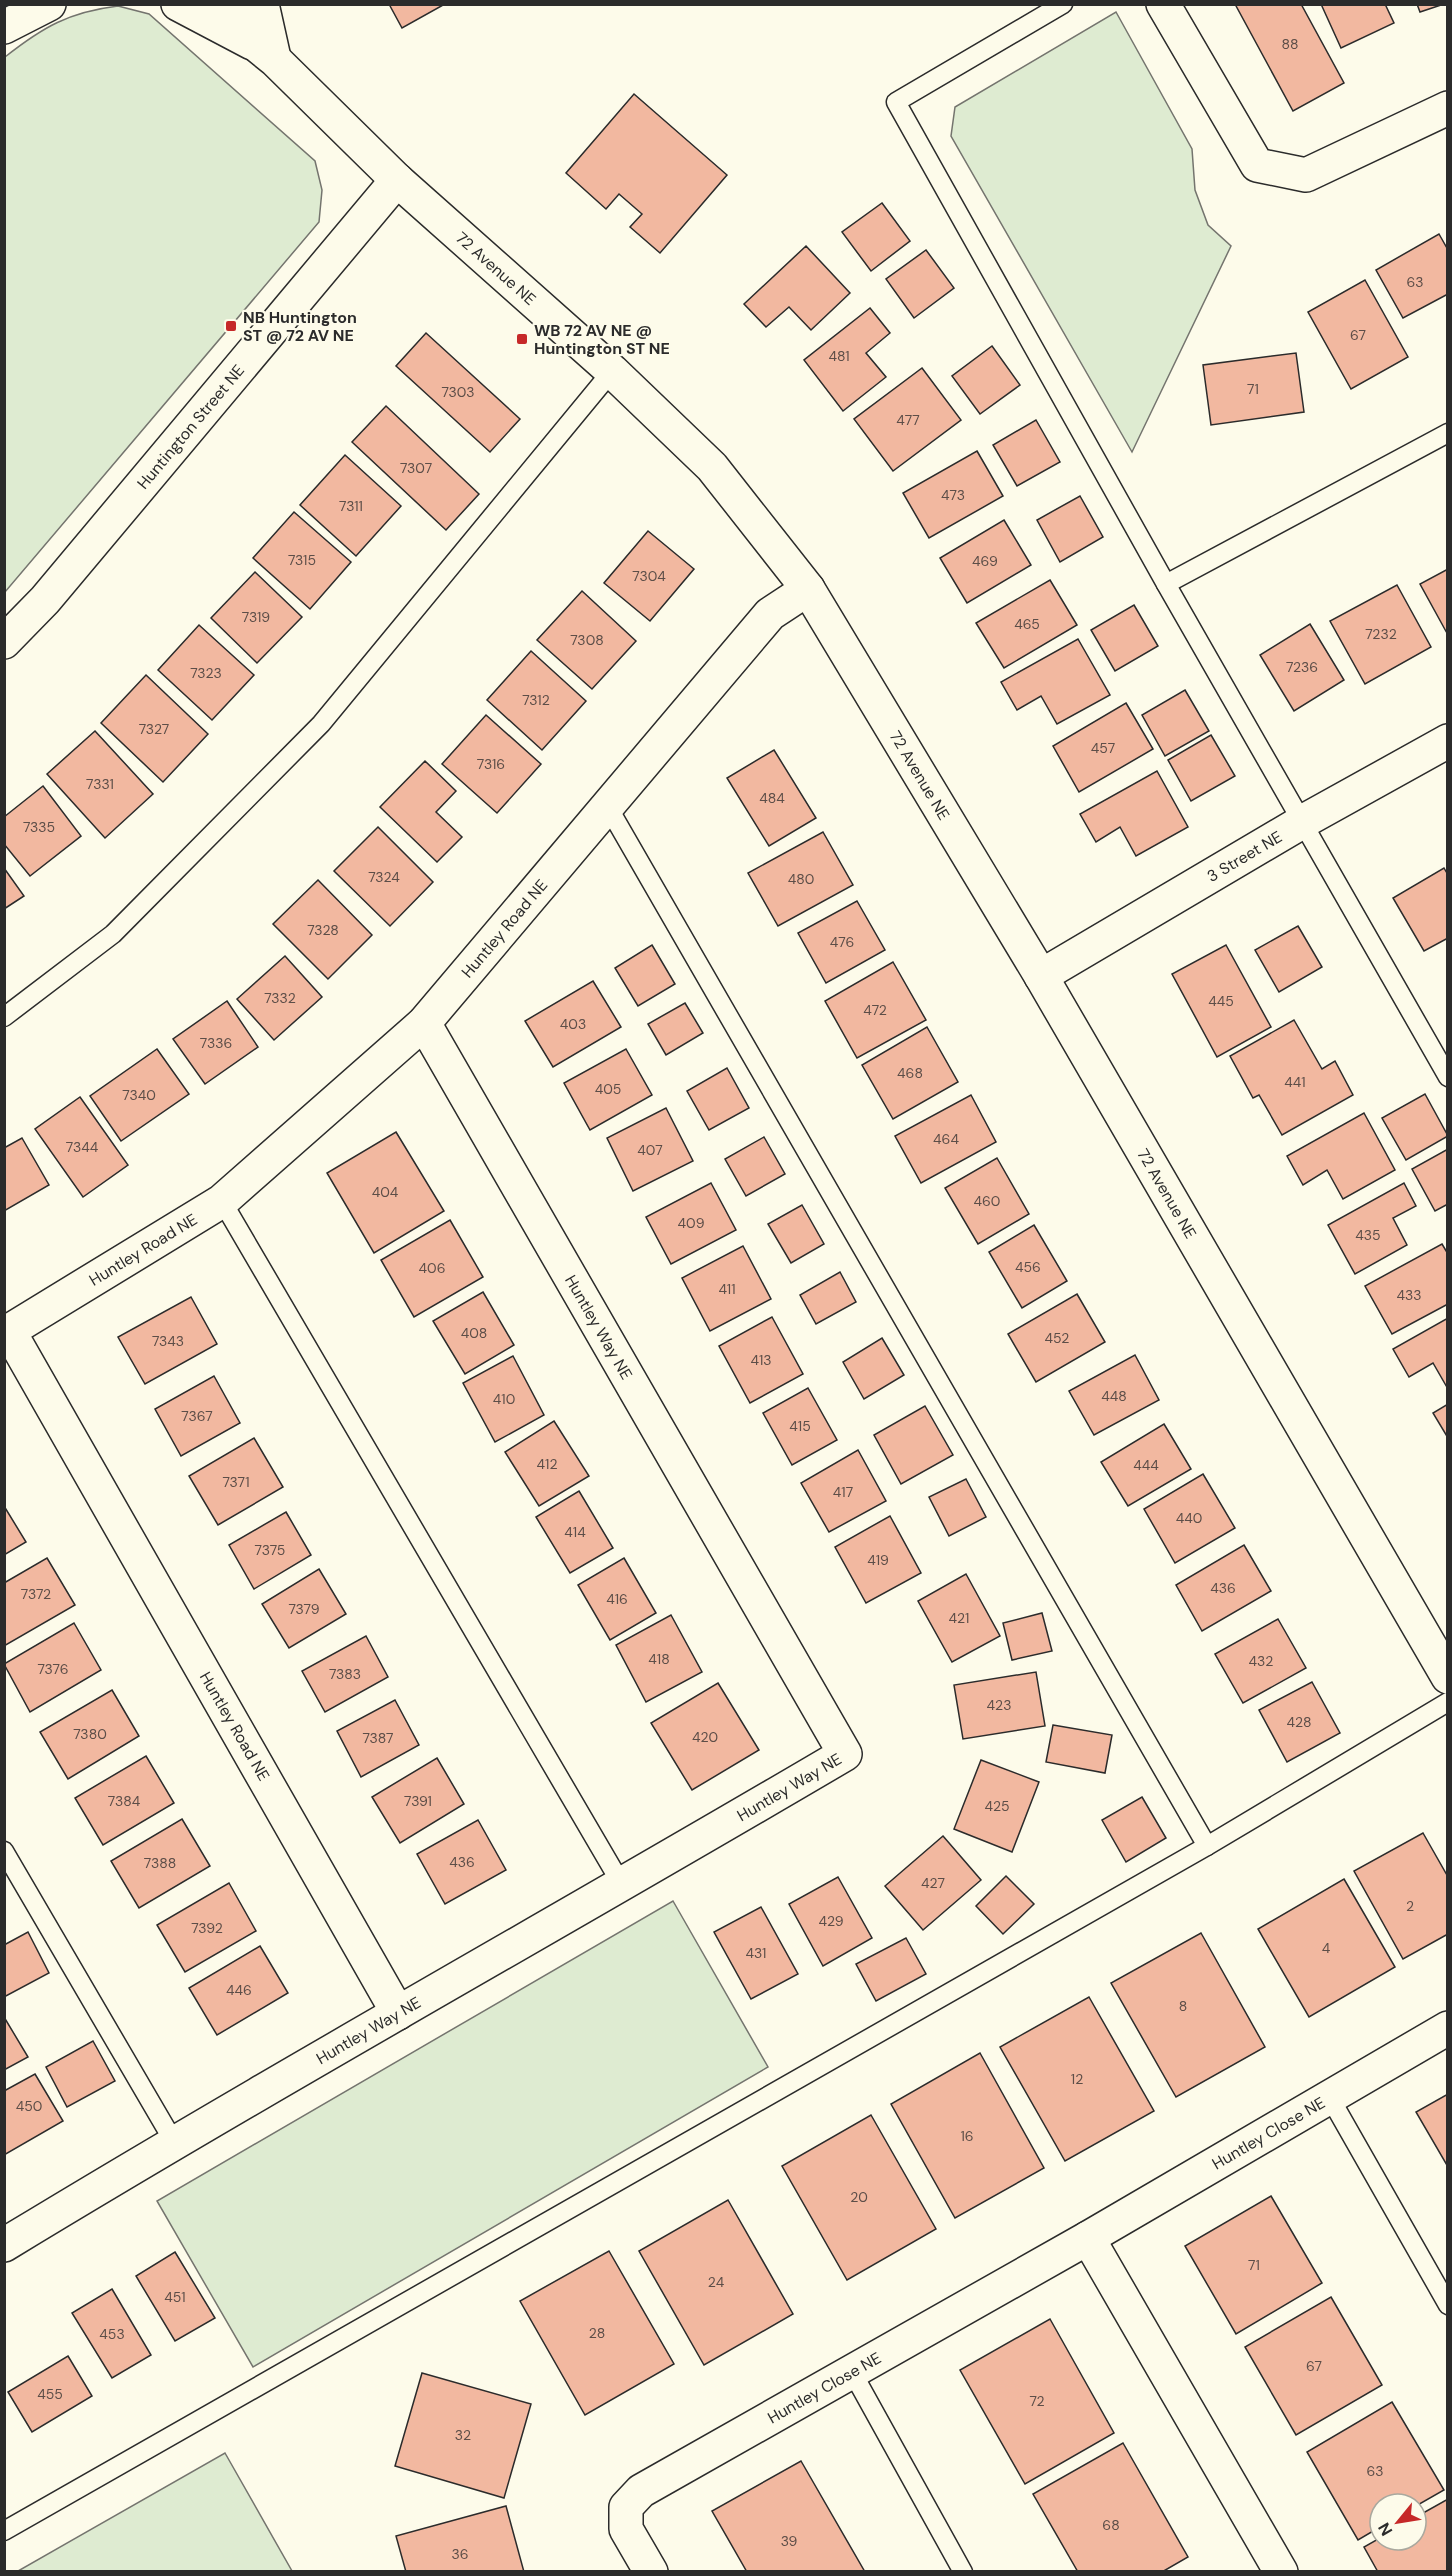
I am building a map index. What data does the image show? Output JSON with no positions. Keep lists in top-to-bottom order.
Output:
{
  "streets": {
    "street": [
      "72 Avenue NE",
      "Huntington Street NE",
      "3 Street NE",
      "Huntley Road NE",
      "Huntley Way NE",
      "Huntley Close NE"
    ]
  },
  "crossings": [
    ["72 Avenue NE", "Huntington Street NE"],
    ["72 Avenue NE", "3 Street NE"],
    ["72 Avenue NE", "Huntley Road NE"],
    ["Huntley Road NE", "Huntley Way NE"]
  ],
  "places": {
    "transit": ["NB Huntington ST @ 72 AV NE", "WB 72 AV NE @ Huntington ST NE"]
  },
  "house_numbers": [
    "88",
    "63",
    "67",
    "481",
    "71",
    "7303",
    "477",
    "7307",
    "473",
    "7311",
    "7315",
    "469",
    "7304",
    "7319",
    "465",
    "7232",
    "7308",
    "7236",
    "7323",
    "7312",
    "7327",
    "457",
    "7316",
    "7331",
    "484",
    "7335",
    "7324",
    "480",
    "7328",
    "476",
    "7332",
    "445",
    "472",
    "403",
    "7336",
    "468",
    "441",
    "405",
    "7340",
    "464",
    "7344",
    "407",
    "404",
    "460",
    "409",
    "435",
    "456",
    "406",
    "411",
    "433",
    "408",
    "452",
    "7343",
    "413",
    "448",
    "410",
    "7367",
    "415",
    "412",
    "444",
    "7371",
    "417",
    "440",
    "414",
    "7375",
    "419",
    "436",
    "7372",
    "416",
    "7379",
    "421",
    "418",
    "432",
    "7376",
    "7383",
    "423",
    "428",
    "7380",
    "420",
    "7387",
    "7384",
    "7391",
    "425",
    "436",
    "7388",
    "427",
    "2",
    "429",
    "7392",
    "4",
    "431",
    "446",
    "8",
    "12",
    "450",
    "16",
    "20",
    "71",
    "24",
    "451",
    "28",
    "453",
    "67",
    "455",
    "72",
    "32",
    "63",
    "68",
    "39",
    "36"
  ],
  "north": "bottom left"
}
